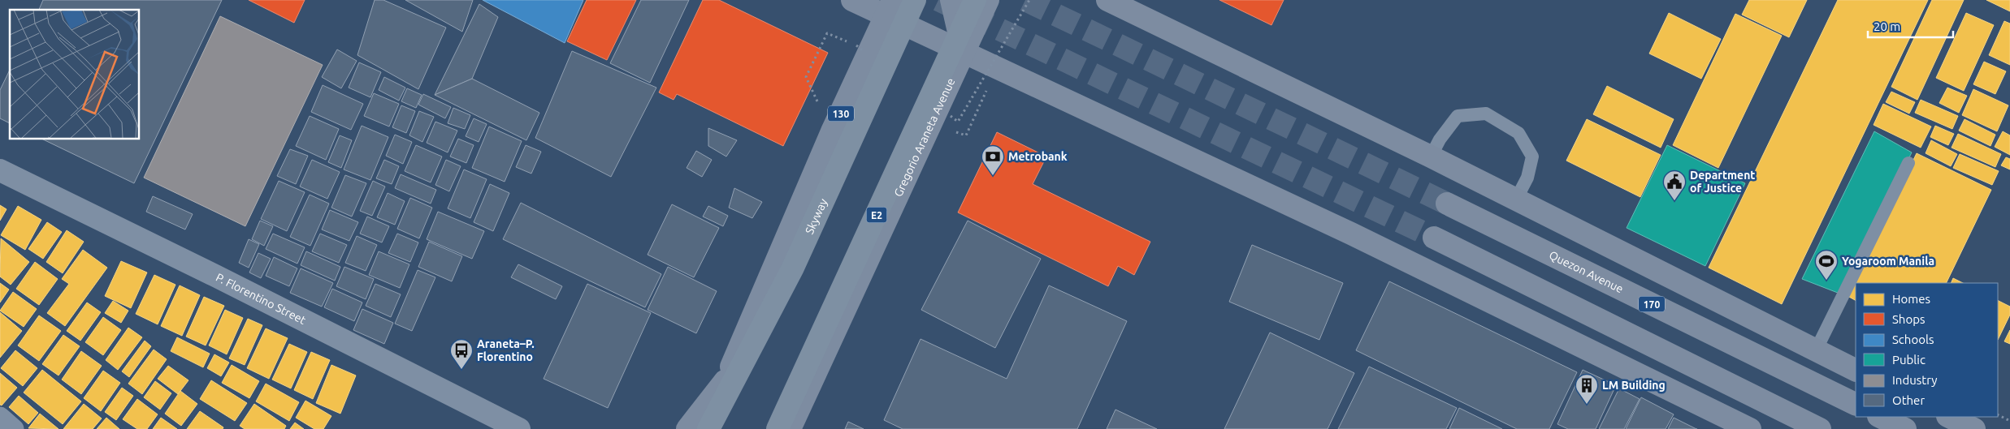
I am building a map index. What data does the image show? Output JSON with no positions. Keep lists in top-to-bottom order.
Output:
{
  "streets": {
    "highway": ["E2", "Skyway"],
    "main road": [
      "130",
      "Gregorio Araneta Avenue",
      "Quezon Avenue",
      "170"
    ],
    "street": ["P. Florentino Street"]
  },
  "crossings": [
    ["130", "Skyway"]
  ],
  "places": {
    "bank": ["Metrobank"],
    "public building": ["Department of Justice"],
    "sports": ["Yogaroom Manila"],
    "bus stop": ["Araneta–P. Florentino"],
    "building": ["LM Building"]
  },
  "legend": [
    "Homes",
    "Shops",
    "Schools",
    "Public",
    "Industry",
    "Other"
  ],
  "scale_bar": "20 m"
}
